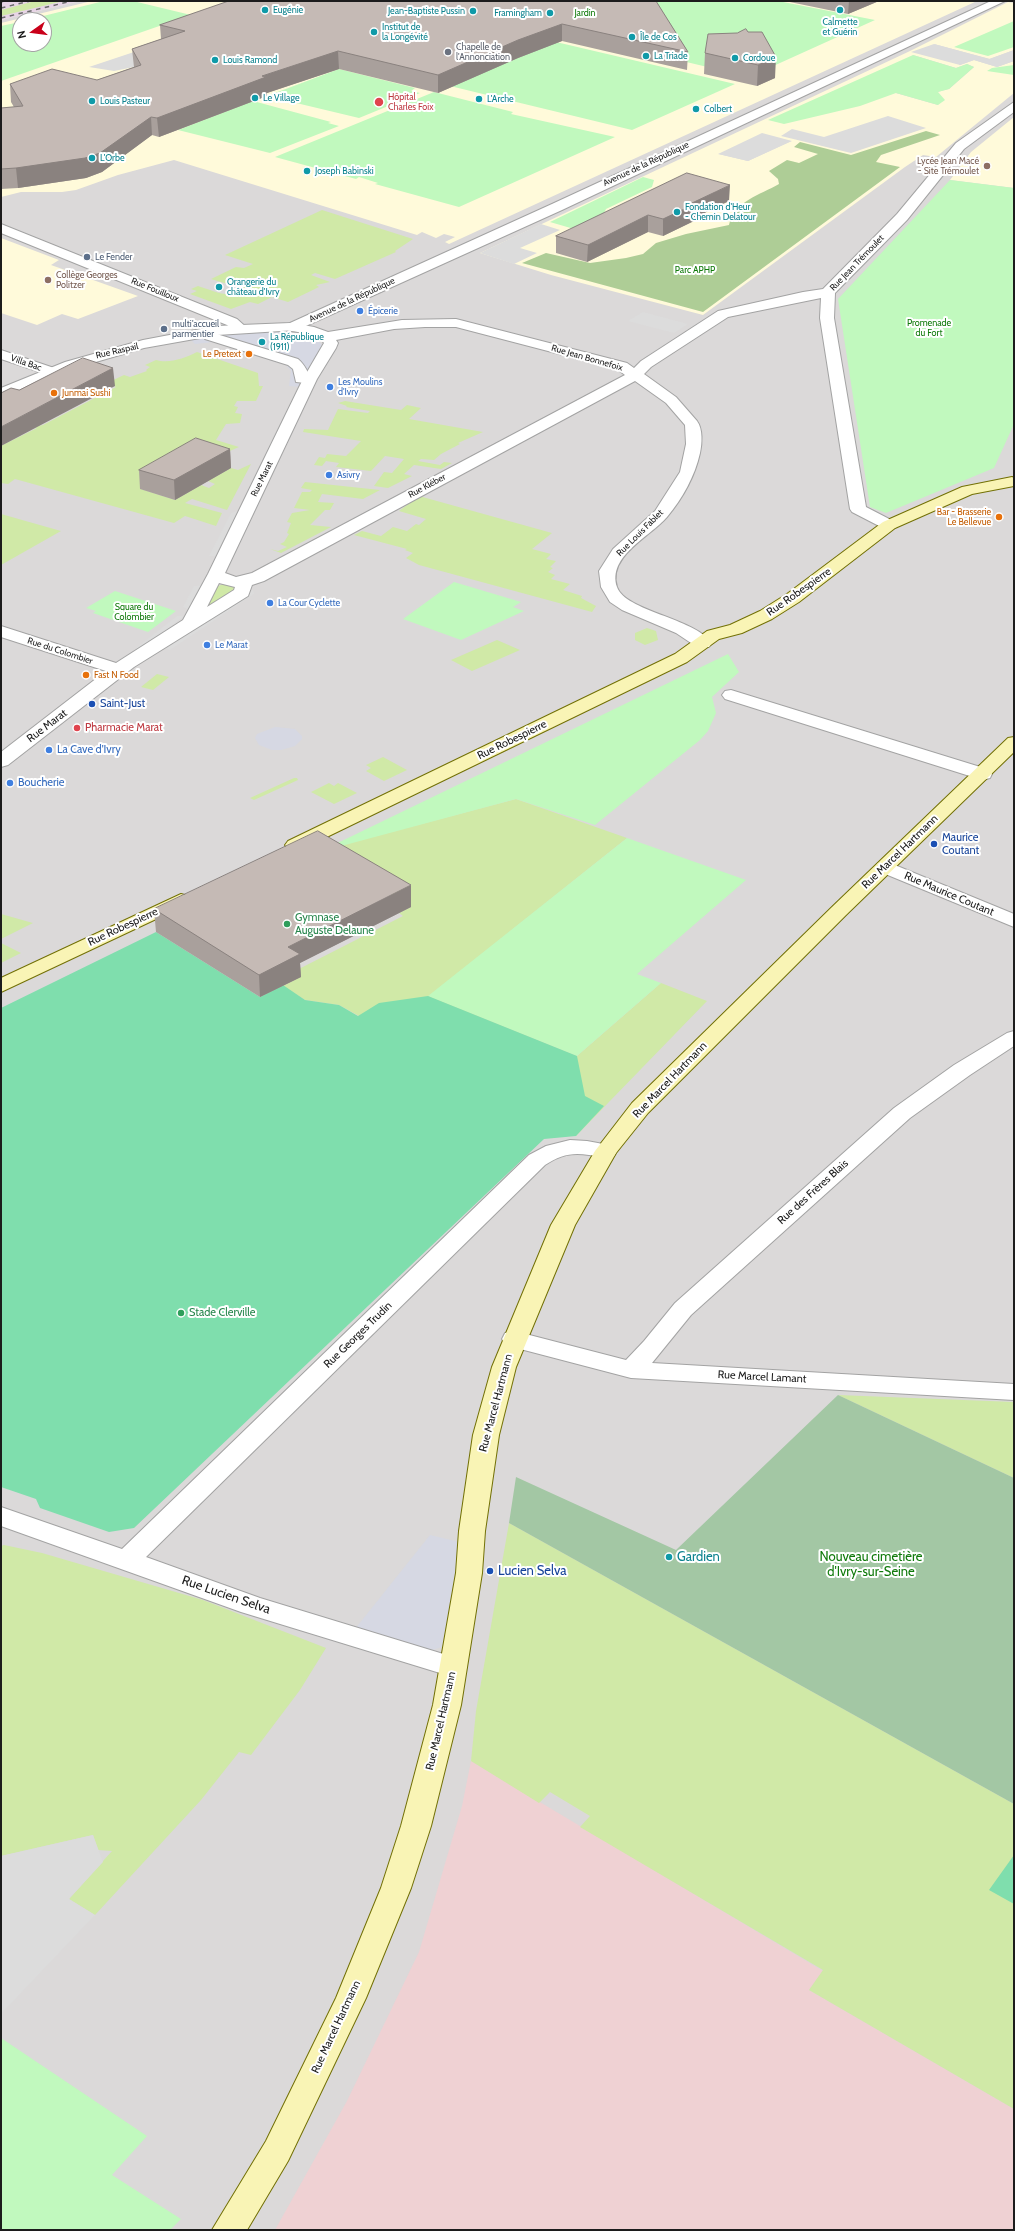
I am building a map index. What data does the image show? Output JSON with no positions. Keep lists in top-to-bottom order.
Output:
{
  "streets": {
    "main road": ["Rue Robespierre", "Rue Marcel Hartmann"],
    "street": [
      "Avenue de la République",
      "Rue Jean Trémoulet",
      "Rue Fouilloux",
      "Rue Raspail",
      "Rue Jean Bonnefoix",
      "Villa Bac",
      "Rue Marat",
      "Rue Kléber",
      "Rue Louis Fablet",
      "Rue du Colombier",
      "Rue Maurice Coutant",
      "Rue des Frères Blais",
      "Rue Georges Trudin",
      "Rue Marcel Lamant",
      "Rue Lucien Selva"
    ]
  },
  "crossings": [
    ["Avenue de la République", "Rue Raspail"],
    ["Rue Jean Trémoulet", "Rue Jean Bonnefoix"],
    ["Rue Jean Trémoulet", "Rue Robespierre"],
    ["Rue Fouilloux", "Rue Raspail"],
    ["Rue Raspail", "Villa Bac"],
    ["Rue Jean Bonnefoix", "Rue Marat"],
    ["Rue Jean Bonnefoix", "Rue Kléber"],
    ["Rue Jean Bonnefoix", "Rue Louis Fablet"],
    ["Rue Marat", "Rue Kléber"],
    ["Rue Marat", "Rue du Colombier"],
    ["Rue Kléber", "Rue Louis Fablet"],
    ["Rue Louis Fablet", "Rue Robespierre"],
    ["Rue Marcel Hartmann", "Rue Maurice Coutant"],
    ["Rue Marcel Hartmann", "Rue Georges Trudin"],
    ["Rue Marcel Hartmann", "Rue Marcel Lamant"],
    ["Rue Marcel Hartmann", "Rue Lucien Selva"],
    ["Rue des Frères Blais", "Rue Marcel Lamant"],
    ["Rue Georges Trudin", "Rue Lucien Selva"]
  ],
  "parks": [
    "Jardin",
    "Parc APHP",
    "Promenade du Fort",
    "Square du Colombier",
    "Nouveau cimetière d'Ivry-sur-Seine"
  ],
  "places": [
    "Eugénie",
    "Calmette et Guérin",
    "Jean-Baptiste Pussin",
    "Framingham",
    "Institut de la Longévité",
    "Île de Cos",
    "Chapelle de l'Annonciation",
    "La Triade",
    "Cordoue",
    "Louis Ramond",
    "Le Village",
    "L'Arche",
    "Louis Pasteur",
    "Hôpital Charles Foix",
    "Colbert",
    "L'Orbe",
    "Lycée Jean Macé - Site Trémoulet",
    "Joseph Babinski",
    "Fondation d'Heur - Chemin Delatour",
    "Le Fender",
    "Collège Georges Politzer",
    "Orangerie du château d'Ivry",
    "Épicerie",
    "multi'accueil parmentier",
    "La République (1911)",
    "Le Pretext",
    "Les Moulins d'Ivry",
    "Junmai Sushi",
    "Asivry",
    "Bar - Brasserie Le Bellevue",
    "La Cour Cyclette",
    "Le Marat",
    "Fast N Food",
    "Saint-Just",
    "Pharmacie Marat",
    "La Cave d'Ivry",
    "Boucherie",
    "Maurice Coutant",
    "Gymnase Auguste Delaune",
    "Stade Clerville",
    "Gardien",
    "Lucien Selva"
  ],
  "north": "left"
}
